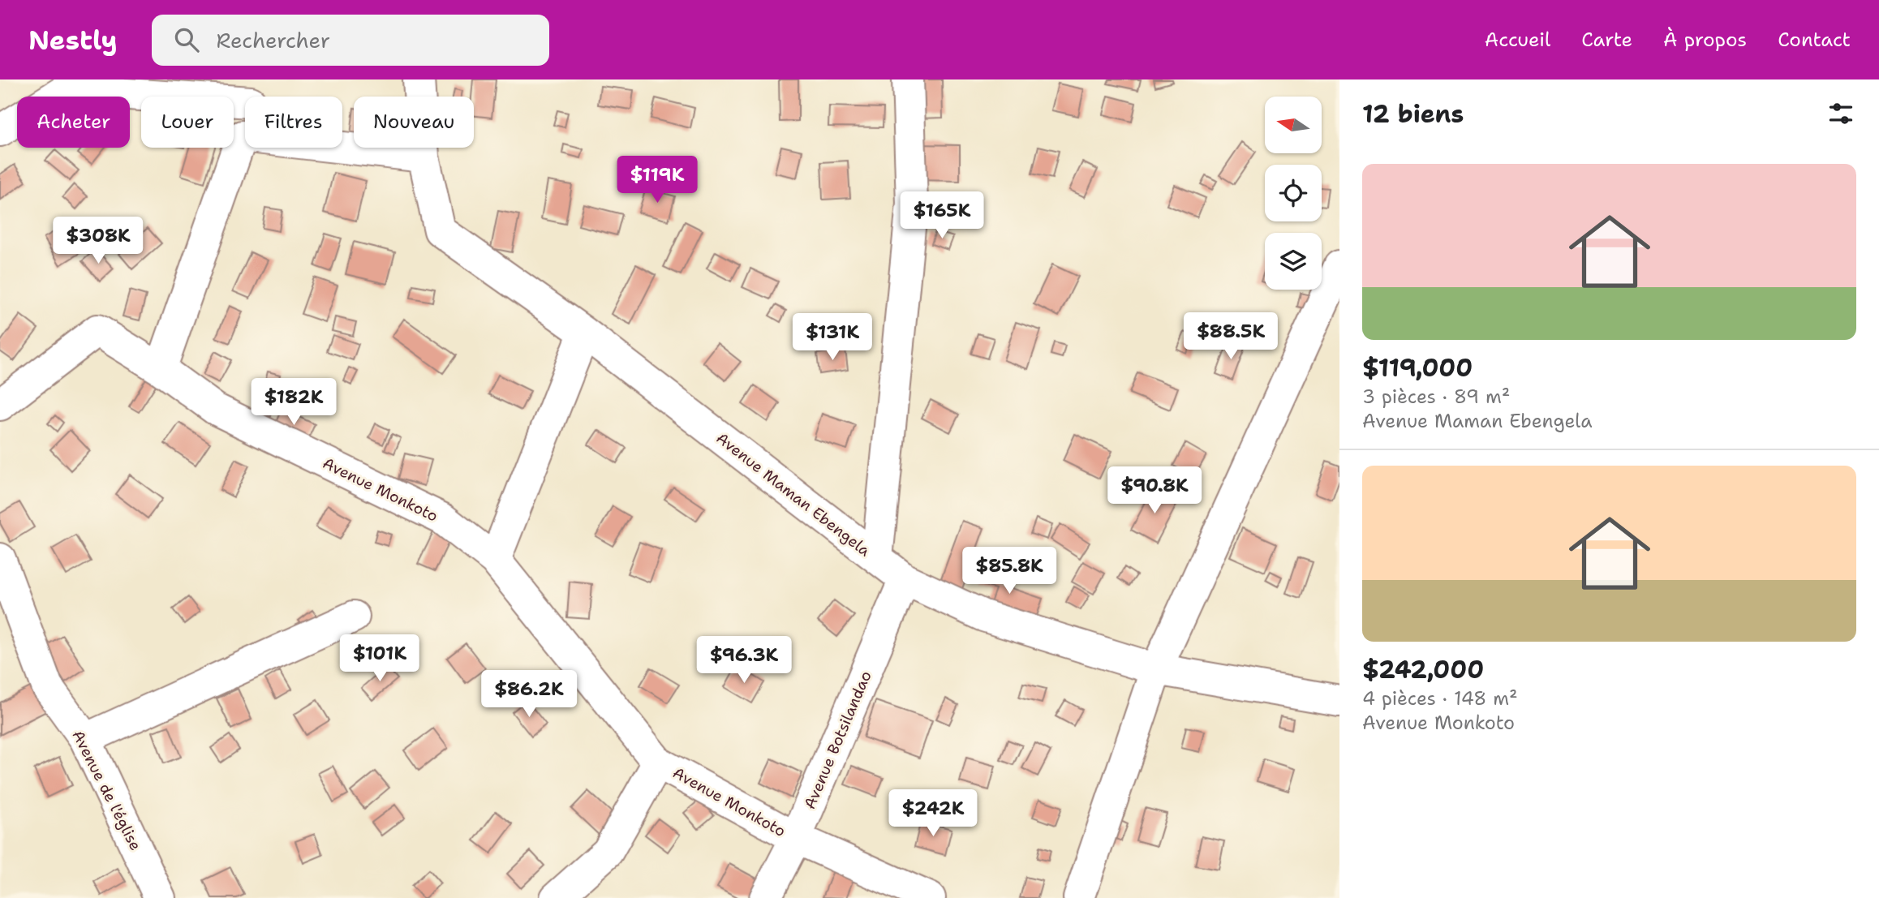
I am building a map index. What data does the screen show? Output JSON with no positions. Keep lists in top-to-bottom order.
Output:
{
  "streets": {
    "street": [
      "Avenue Monkoto",
      "Avenue Maman Ebengela",
      "Avenue Botsilandao",
      "Avenue de l'église"
    ]
  },
  "crossings": [
    ["Avenue Monkoto", "Avenue Botsilandao"],
    ["Avenue Maman Ebengela", "Avenue Botsilandao"]
  ],
  "north": "left",
  "page": {
    "header": "Nestly",
    "search": "Rechercher",
    "nav": [
      "Accueil",
      "Carte",
      "À propos",
      "Contact"
    ],
    "heading": "12 biens",
    "chip": [
      "Acheter",
      "Louer",
      "Filtres",
      "Nouveau"
    ],
    "list": [
      {
        "name": "$119,000",
        "note": "3 pièces · 89 m² · Avenue Maman Ebengela"
      },
      {
        "name": "$242,000",
        "note": "4 pièces · 148 m² · Avenue Monkoto"
      }
    ],
    "price": [
      "$119K",
      "$165K",
      "$308K",
      "$88.5K",
      "$131K",
      "$182K",
      "$90.8K",
      "$85.8K",
      "$101K",
      "$96.3K",
      "$86.2K",
      "$242K"
    ]
  }
}
